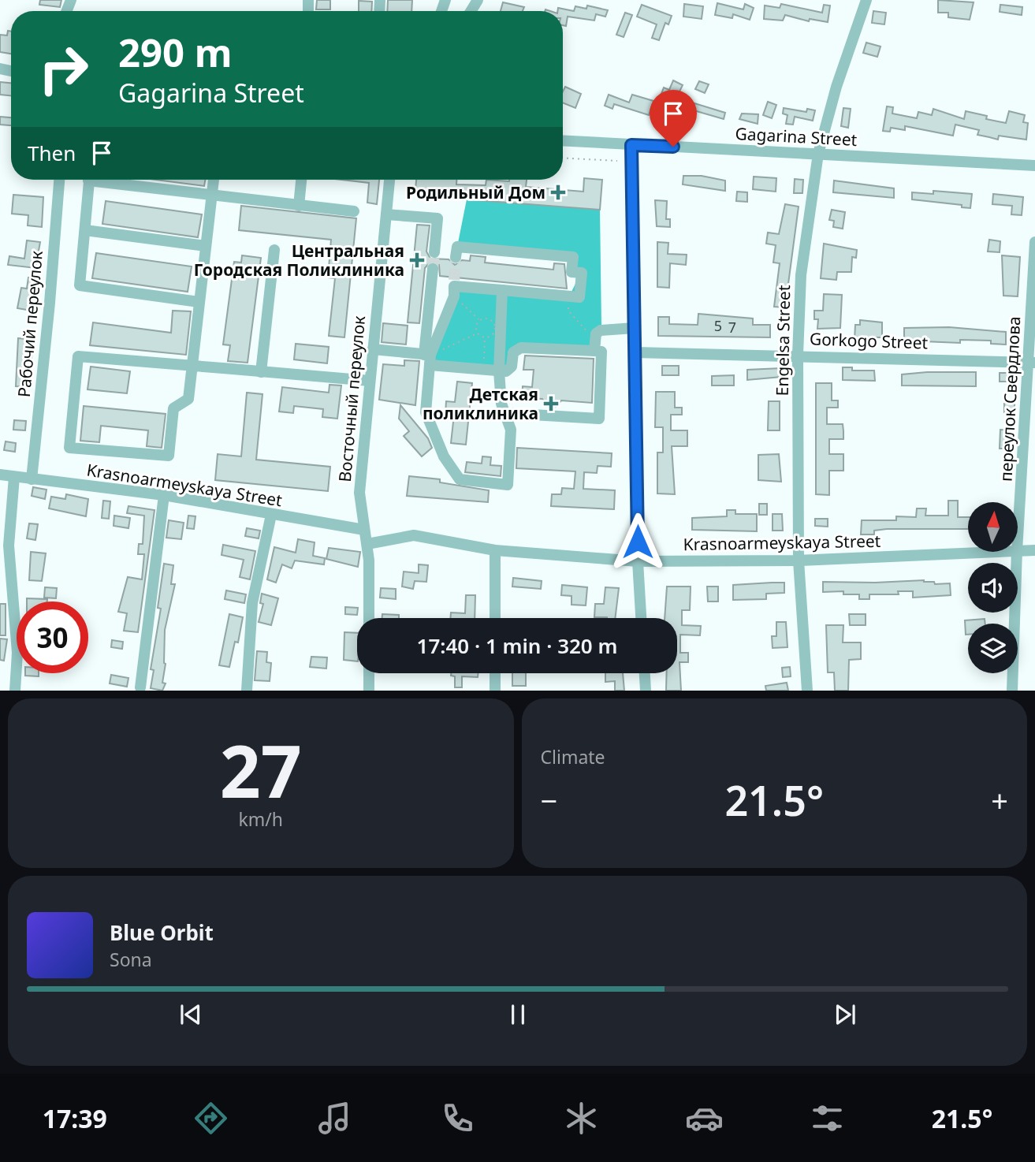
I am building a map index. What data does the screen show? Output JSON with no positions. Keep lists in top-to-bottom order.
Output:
{
  "streets": {
    "street": [
      "Gagarina Street",
      "Рабочий переулок",
      "Engelsa Street",
      "Gorkogo Street",
      "Восточный переулок",
      "переулок Свердлова",
      "Krasnoarmeyskaya Street"
    ]
  },
  "crossings": [
    ["Gagarina Street", "Engelsa Street"],
    ["Рабочий переулок", "Krasnoarmeyskaya Street"],
    ["Engelsa Street", "Gorkogo Street"],
    ["Engelsa Street", "Krasnoarmeyskaya Street"],
    ["Gorkogo Street", "переулок Свердлова"],
    ["Восточный переулок", "Krasnoarmeyskaya Street"]
  ],
  "places": {
    "health": ["Родильный Дом", "Центральная Городская Поликлиника", "Детская поликлиника"]
  },
  "house_numbers": ["5", "7"],
  "north": "top",
  "page": {
    "turn": ["290 m", "Gagarina Street"],
    "then": "Then",
    "limit": "30",
    "trip": "17:40 · 1 min · 320 m",
    "tile": [
      ["27", "km/h"],
      "Climate"
    ],
    "heat": ["−", "21.5°", "+"],
    "song": ["Blue Orbit", "Sona"],
    "tabs": ["17:39", "21.5°"]
  }
}
